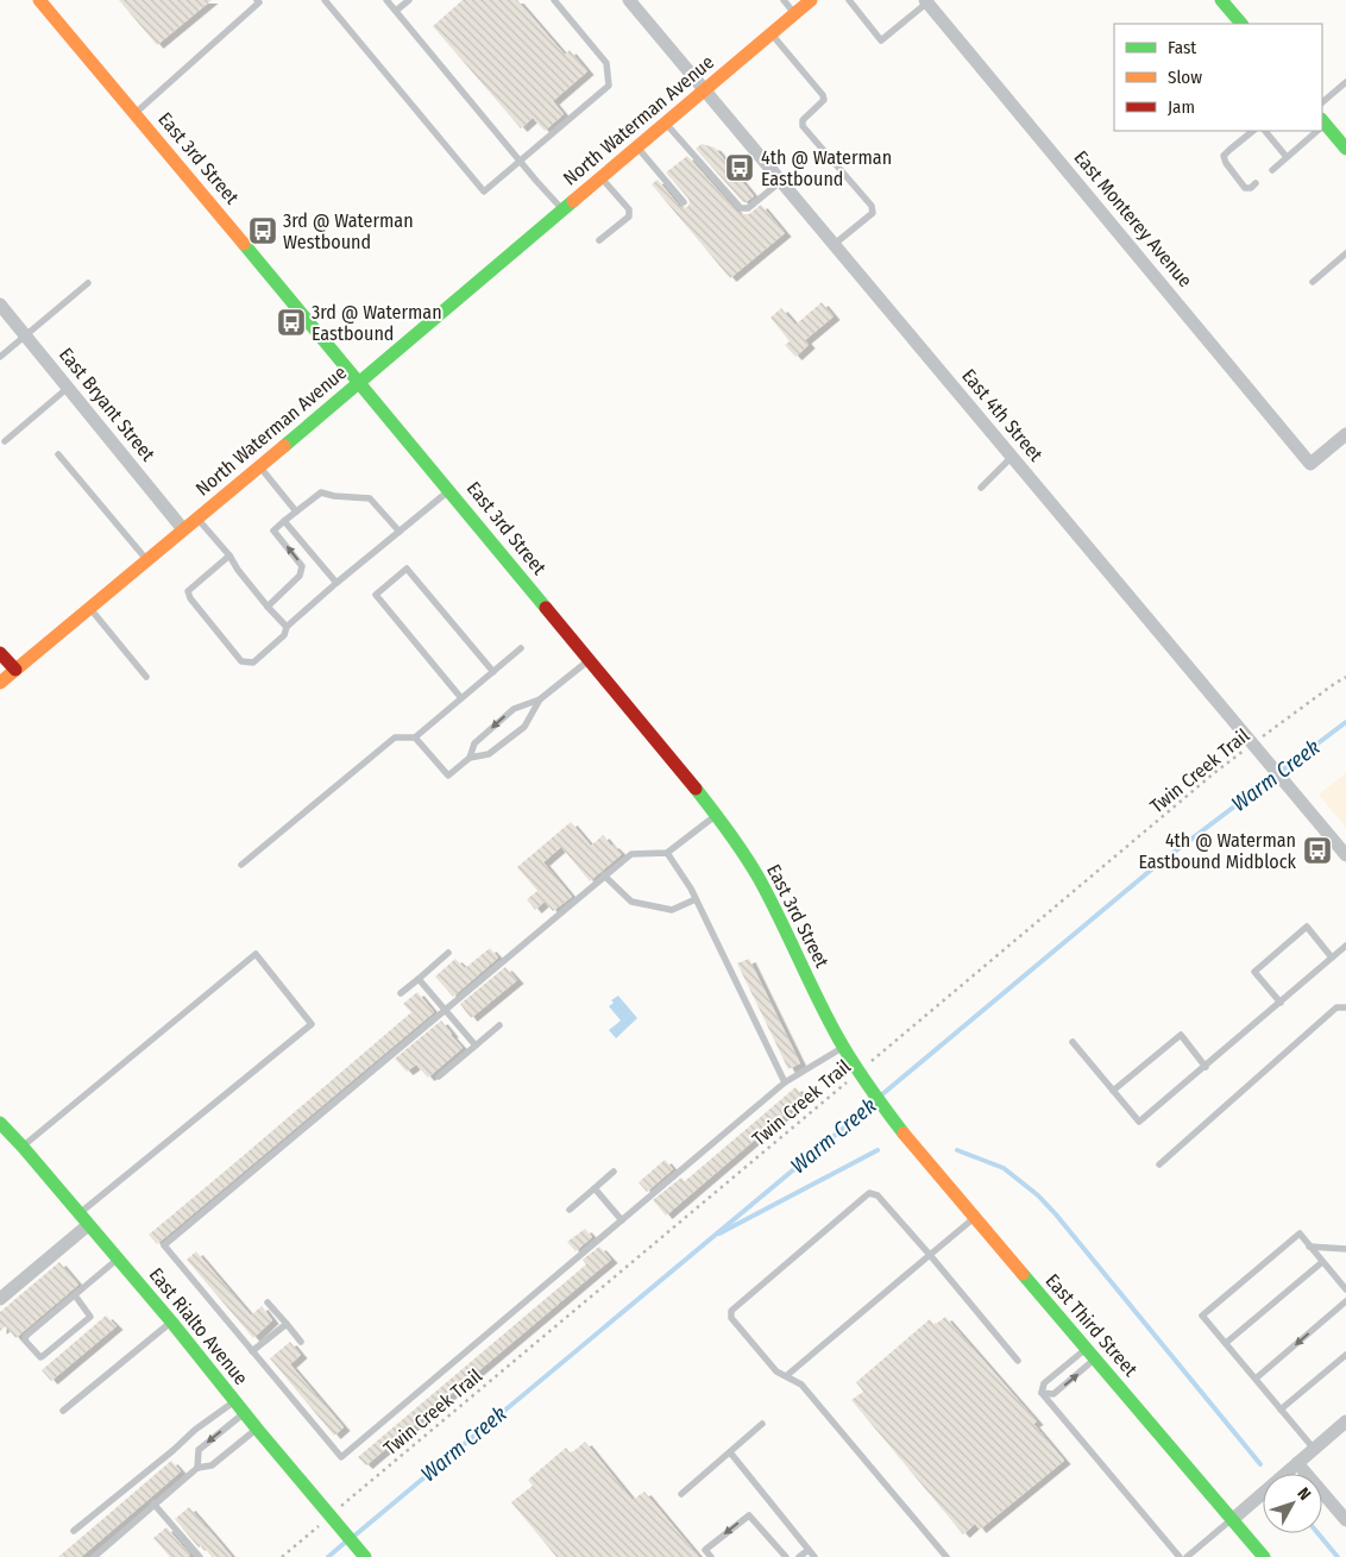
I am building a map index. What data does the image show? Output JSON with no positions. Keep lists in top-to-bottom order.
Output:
{
  "streets": {
    "main road": [
      "North Waterman Avenue",
      "East 3rd Street",
      "East Third Street",
      "East Rialto Avenue"
    ],
    "street": ["East Monterey Avenue", "East Bryant Street", "East 4th Street"],
    "path": ["Twin Creek Trail"]
  },
  "crossings": [
    ["North Waterman Avenue", "East 3rd Street"],
    ["North Waterman Avenue", "East Bryant Street"],
    ["North Waterman Avenue", "East 4th Street"],
    ["East 3rd Street", "Twin Creek Trail"],
    ["East 3rd Street", "East Third Street"],
    ["East 4th Street", "Twin Creek Trail"],
    ["Twin Creek Trail", "East Rialto Avenue"]
  ],
  "water": ["Warm Creek"],
  "places": {
    "bus stop": [
      "4th @ Waterman Eastbound",
      "3rd @ Waterman Westbound",
      "3rd @ Waterman Eastbound",
      "4th @ Waterman Eastbound Midblock"
    ]
  },
  "legend": ["Fast", "Slow", "Jam"],
  "north": "top right"
}
